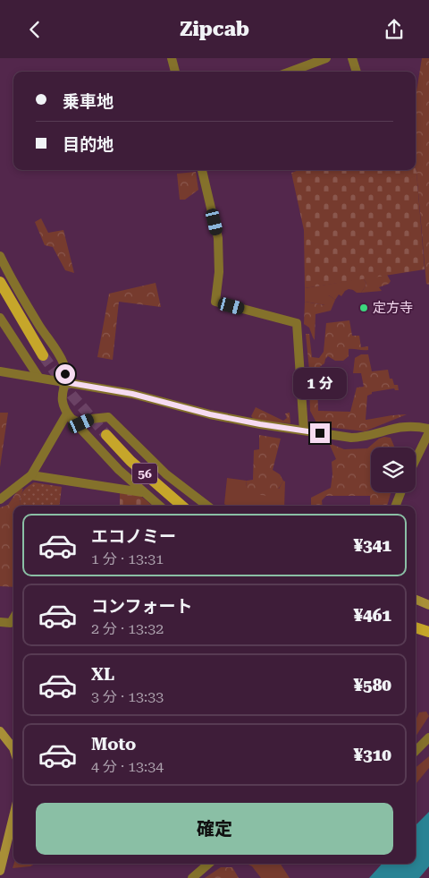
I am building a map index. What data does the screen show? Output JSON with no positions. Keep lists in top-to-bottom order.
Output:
{
  "streets": {
    "main road": ["56"]
  },
  "places": ["定方寺"],
  "page": {
    "header": "Zipcab",
    "banner": ["乗車地", "目的地"],
    "bubble": "1 分",
    "list": [
      {
        "name": "エコノミー",
        "note": "1 分 · 13:31",
        "value": "¥341"
      },
      {
        "name": "コンフォート",
        "note": "2 分 · 13:32",
        "value": "¥461"
      },
      {
        "name": "XL",
        "note": "3 分 · 13:33",
        "value": "¥580"
      },
      {
        "name": "Moto",
        "note": "4 分 · 13:34",
        "value": "¥310"
      }
    ],
    "buttons": "確定"
  }
}
